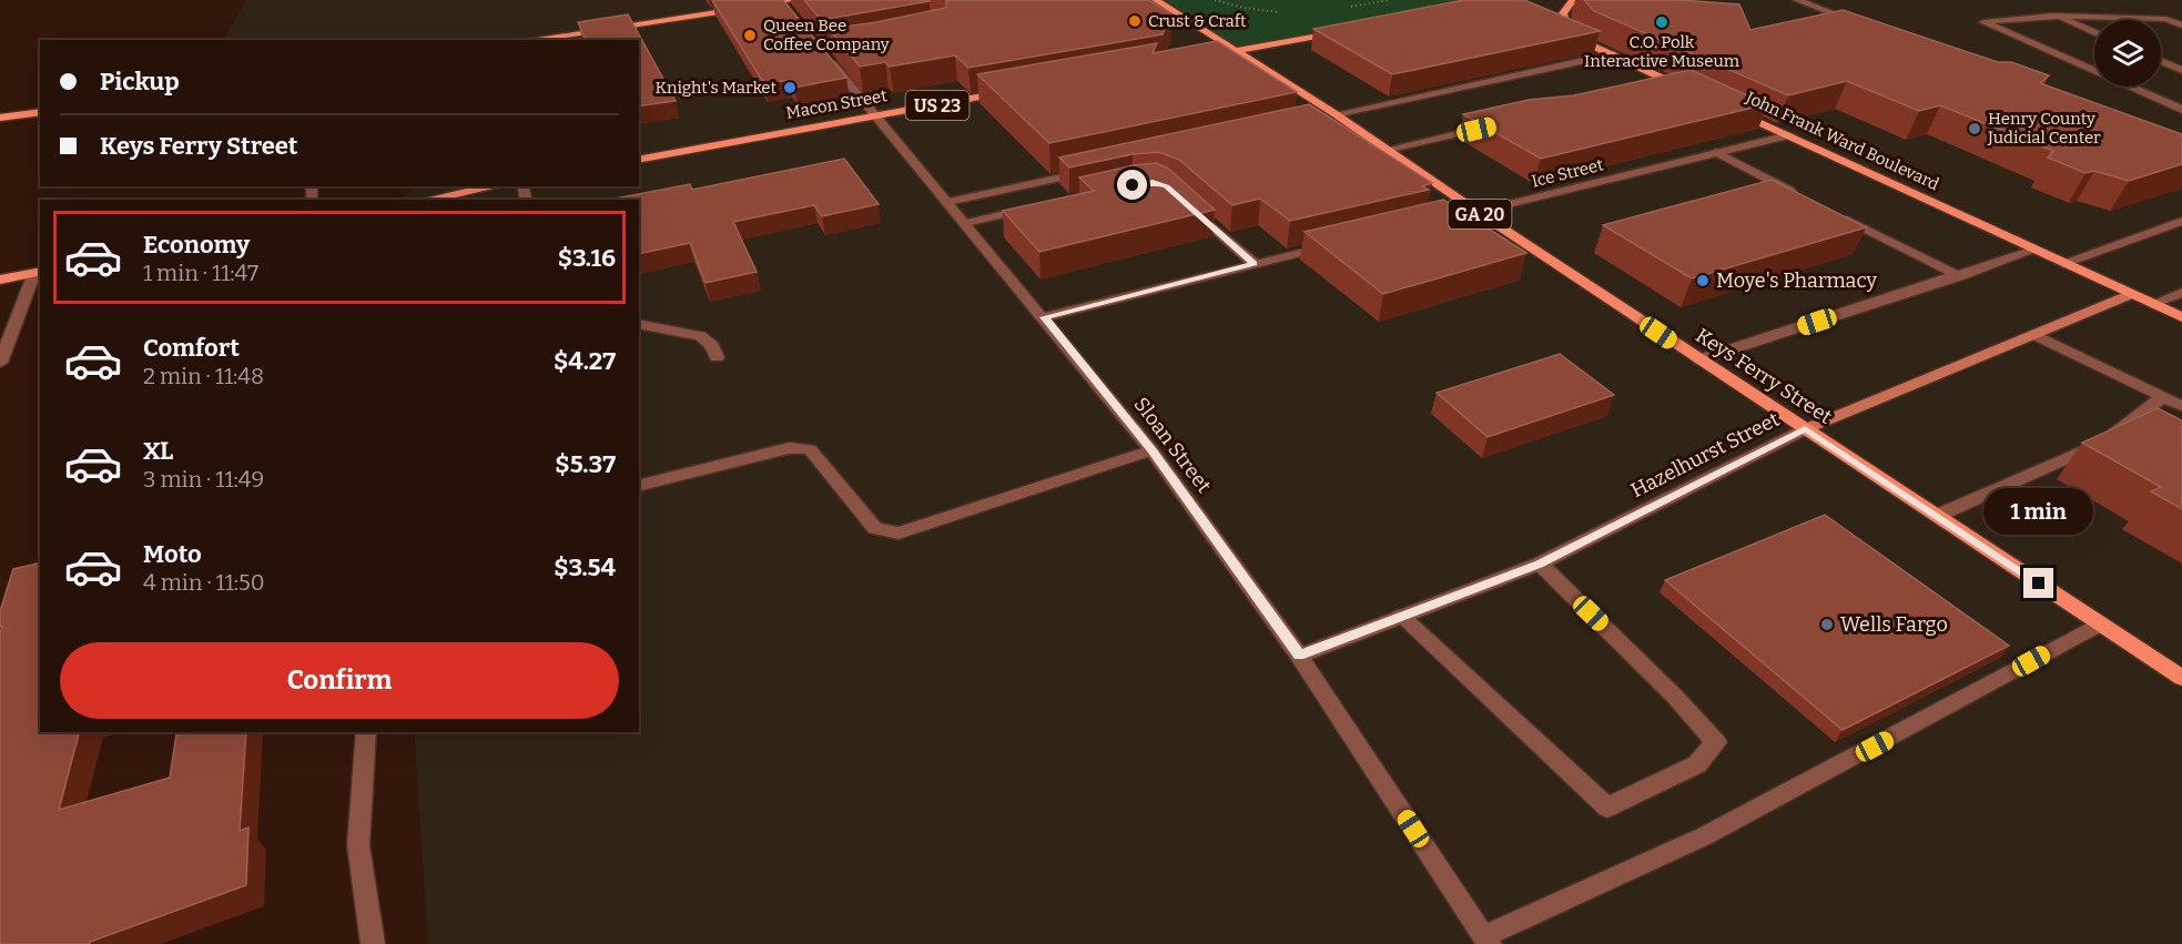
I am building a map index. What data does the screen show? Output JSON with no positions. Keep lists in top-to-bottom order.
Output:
{
  "streets": {
    "main road": [
      "Macon Street",
      "US 23",
      "John Frank Ward Boulevard",
      "GA 20",
      "Keys Ferry Street",
      "Hazelhurst Street"
    ],
    "street": ["Ice Street", "Sloan Street"]
  },
  "crossings": [
    ["Macon Street", "Sloan Street"],
    ["John Frank Ward Boulevard", "Ice Street"],
    ["John Frank Ward Boulevard", "Hazelhurst Street"],
    ["Ice Street", "Keys Ferry Street"],
    ["Keys Ferry Street", "Hazelhurst Street"],
    ["Sloan Street", "Hazelhurst Street"]
  ],
  "places": [
    "Crust & Craft",
    "C.O. Polk Interactive Museum",
    "Queen Bee Coffee Company",
    "Knight's Market",
    "Henry County Judicial Center",
    "Moye's Pharmacy",
    "Wells Fargo"
  ],
  "page": {
    "banner": ["Pickup", "Keys Ferry Street"],
    "list": [
      {
        "name": "Economy",
        "note": "1 min · 11:47",
        "value": "$3.16"
      },
      {
        "name": "Comfort",
        "note": "2 min · 11:48",
        "value": "$4.27"
      },
      {
        "name": "XL",
        "note": "3 min · 11:49",
        "value": "$5.37"
      },
      {
        "name": "Moto",
        "note": "4 min · 11:50",
        "value": "$3.54"
      }
    ],
    "bubble": "1 min",
    "buttons": "Confirm"
  }
}
